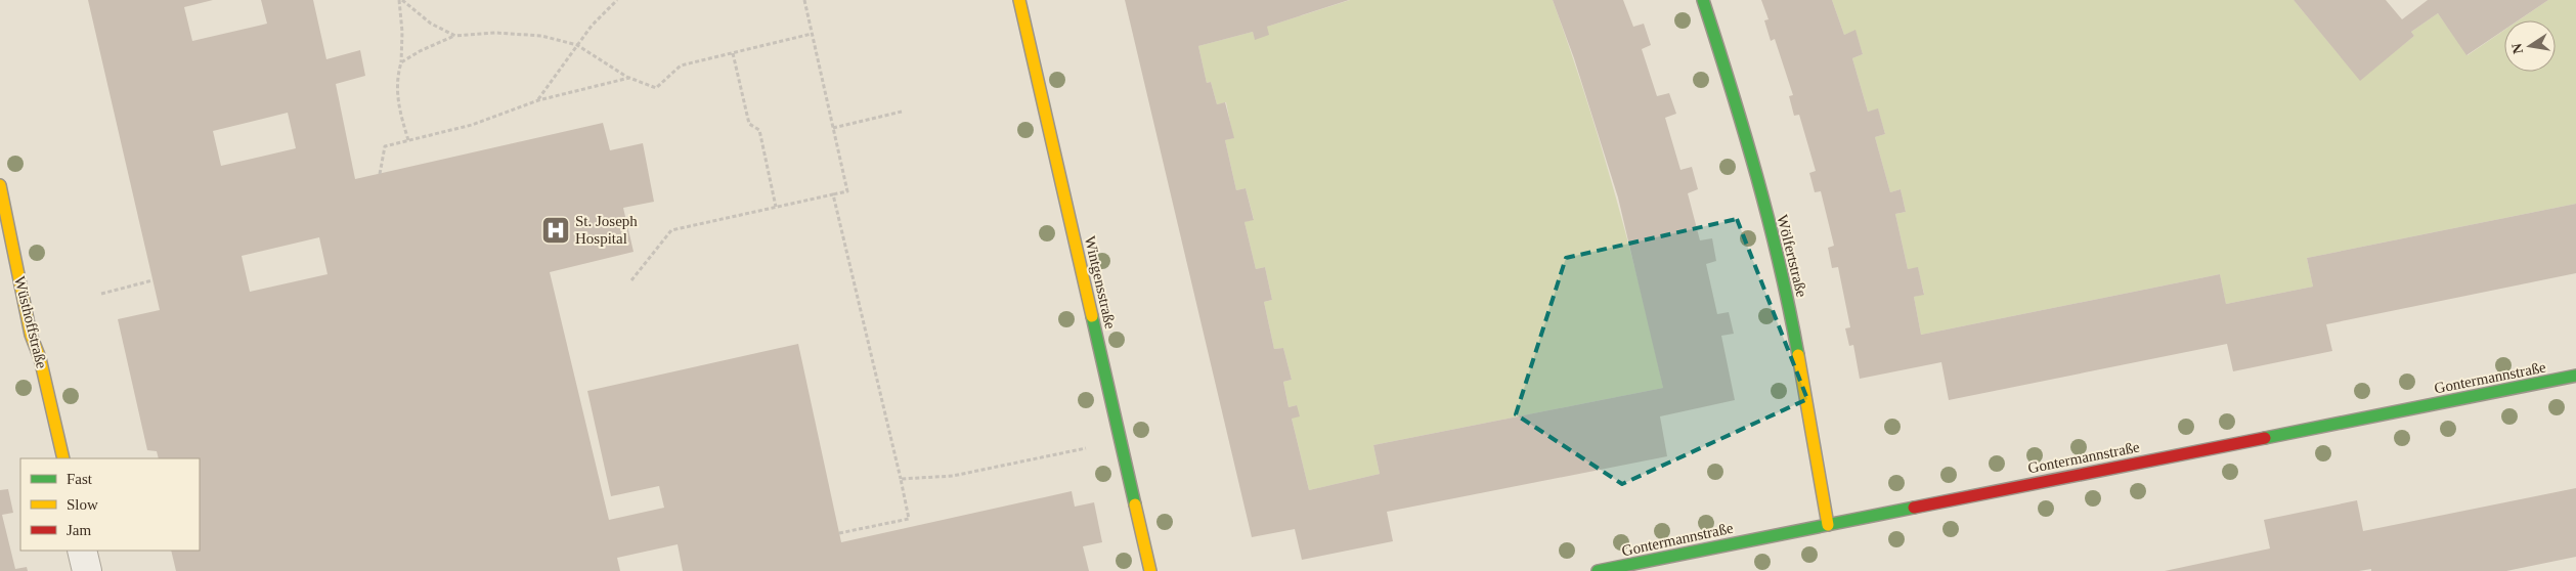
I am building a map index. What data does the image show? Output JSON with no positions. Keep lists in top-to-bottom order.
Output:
{
  "streets": {
    "street": [
      "Wölfertstraße",
      "Wintgensstraße",
      "Wüsthoffstraße",
      "Gontermannstraße"
    ]
  },
  "crossings": [
    ["Wölfertstraße", "Gontermannstraße"]
  ],
  "places": {
    "hospital": ["St. Joseph Hospital"]
  },
  "legend": ["Fast", "Slow", "Jam"],
  "north": "left"
}
